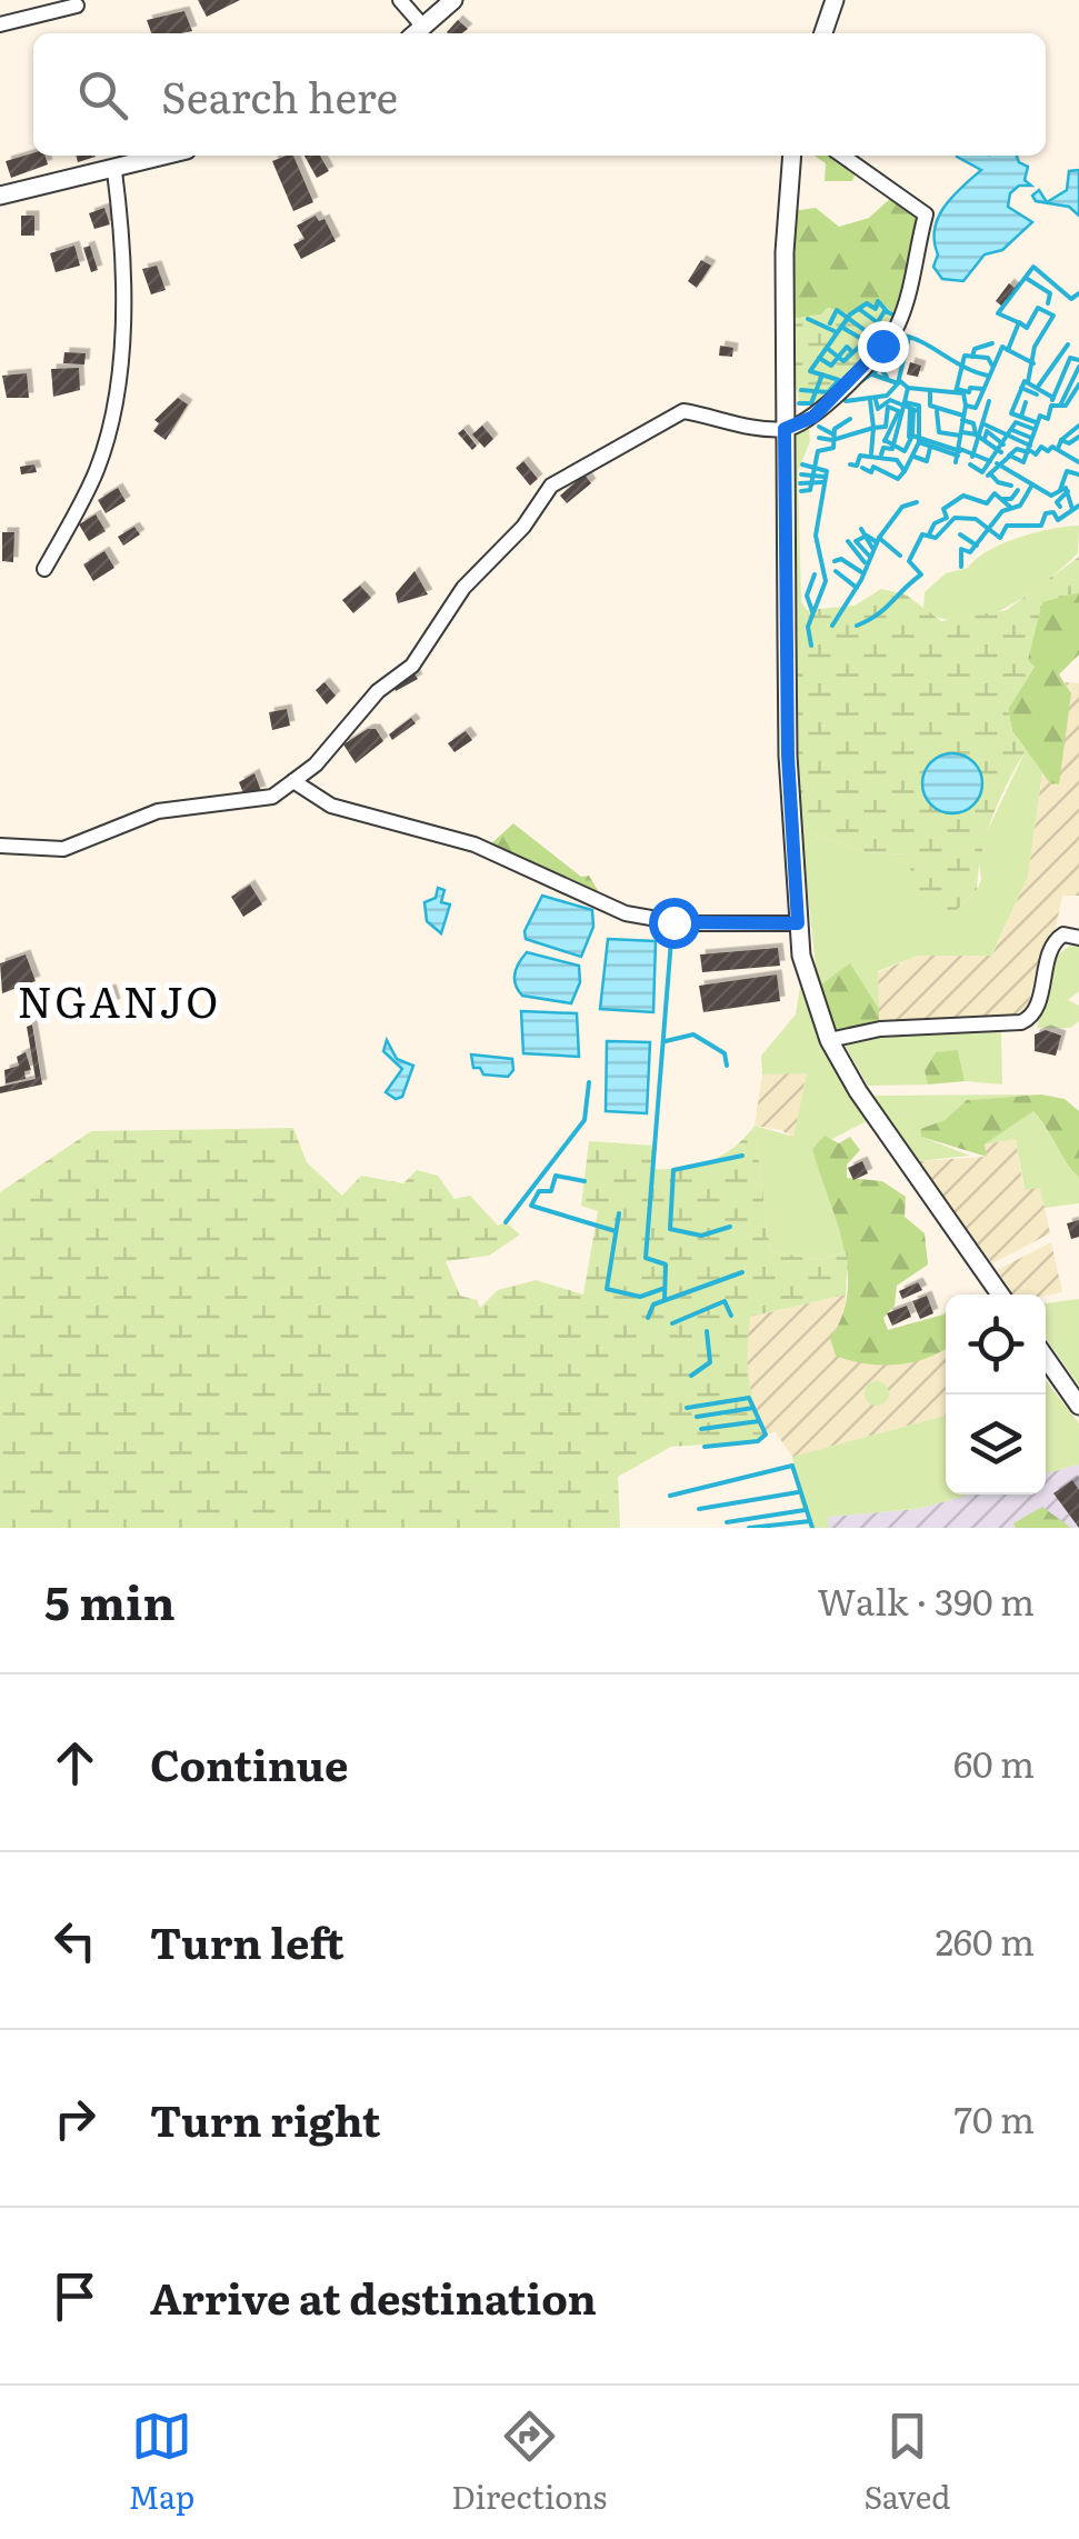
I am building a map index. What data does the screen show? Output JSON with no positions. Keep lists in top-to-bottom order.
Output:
{
  "districts": ["NGANJO"],
  "page": {
    "search": "Search here",
    "heading": ["5 min", "Walk · 390 m"],
    "list": [
      ["Continue", "60 m"],
      ["Turn left", "260 m"],
      ["Turn right", "70 m"],
      "Arrive at destination"
    ],
    "nav": ["Map", "Directions", "Saved"]
  }
}
